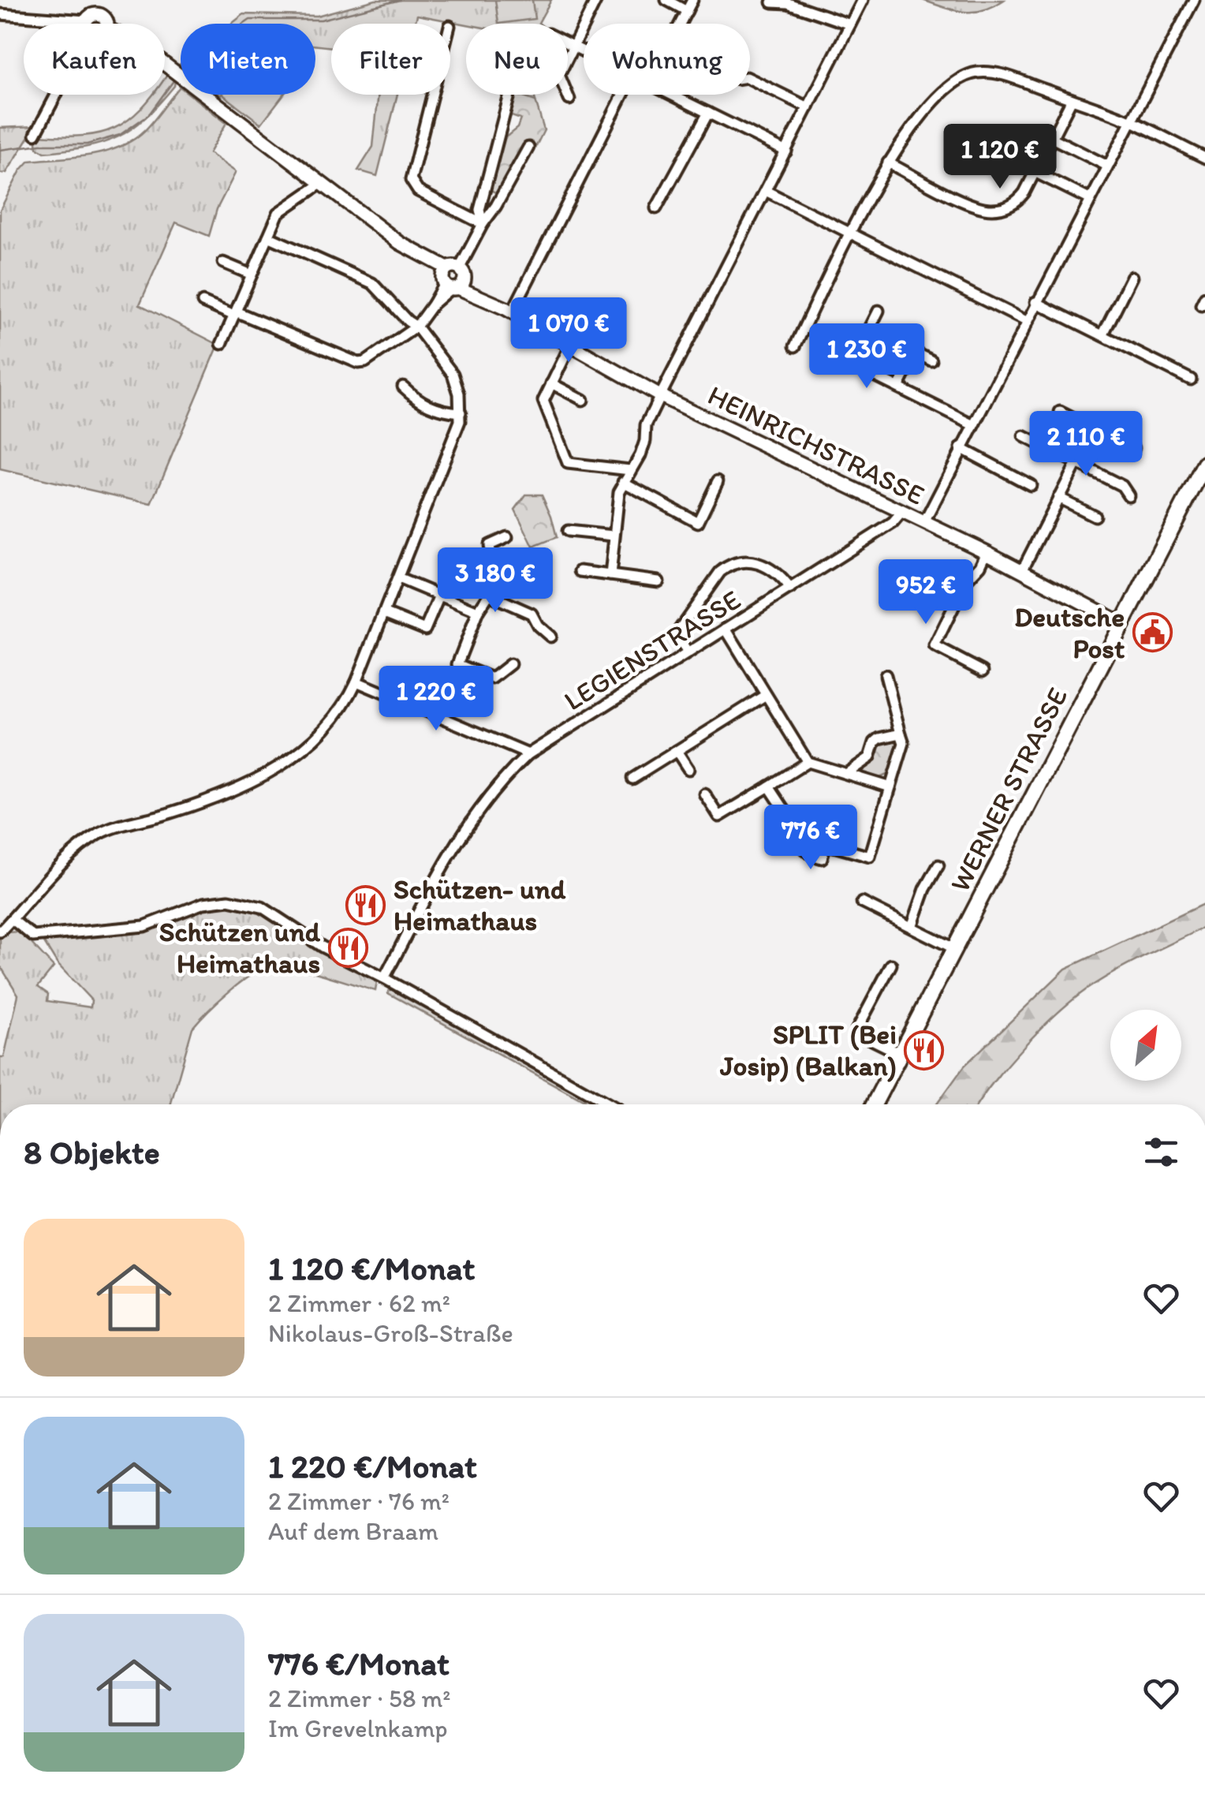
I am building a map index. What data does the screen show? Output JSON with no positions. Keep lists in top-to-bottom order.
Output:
{
  "streets": {
    "main road": ["WERNER STRASSE"],
    "street": ["HEINRICHSTRASSE", "LEGIENSTRASSE"]
  },
  "crossings": [
    ["HEINRICHSTRASSE", "LEGIENSTRASSE"],
    ["HEINRICHSTRASSE", "WERNER STRASSE"]
  ],
  "places": {
    "public building": ["Deutsche Post"],
    "restaurant": ["Schützen- und Heimathaus", "Schützen und Heimathaus", "SPLIT (Bei Josip) (Balkan)"]
  },
  "north": "top right",
  "page": {
    "chip": [
      "Kaufen",
      "Mieten",
      "Filter",
      "Neu",
      "Wohnung"
    ],
    "price": [
      "1 120 €",
      "1 070 €",
      "1 230 €",
      "2 110 €",
      "3 180 €",
      "952 €",
      "1 220 €",
      "776 €"
    ],
    "heading": "8 Objekte",
    "list": [
      {
        "name": "1 120 €/Monat",
        "note": "2 Zimmer · 62 m² · Nikolaus-Groß-Straße"
      },
      {
        "name": "1 220 €/Monat",
        "note": "2 Zimmer · 76 m² · Auf dem Braam"
      },
      {
        "name": "776 €/Monat",
        "note": "2 Zimmer · 58 m² · Im Grevelnkamp"
      }
    ]
  }
}
